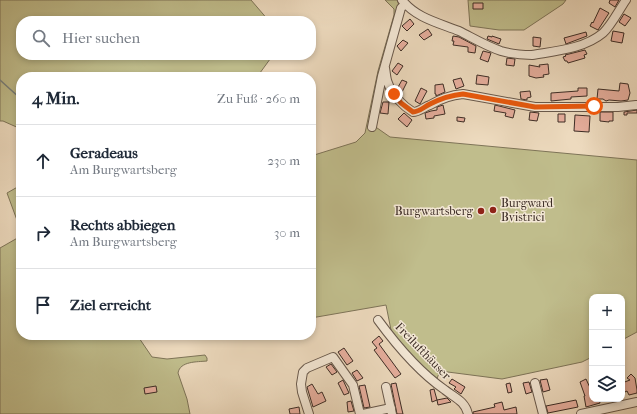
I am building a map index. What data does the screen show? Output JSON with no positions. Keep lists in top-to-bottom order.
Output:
{
  "streets": {
    "street": ["Freilufthäuser"]
  },
  "places": ["Burgward Bvistrici", "Burgwartsberg"],
  "page": {
    "search": "Hier suchen",
    "heading": ["4 Min.", "Zu Fuß · 260 m"],
    "list": [
      ["Geradeaus", "Am Burgwartsberg", "230 m"],
      ["Rechts abbiegen", "Am Burgwartsberg", "30 m"],
      "Ziel erreicht"
    ],
    "map_buttons": ["+", "−"]
  }
}
